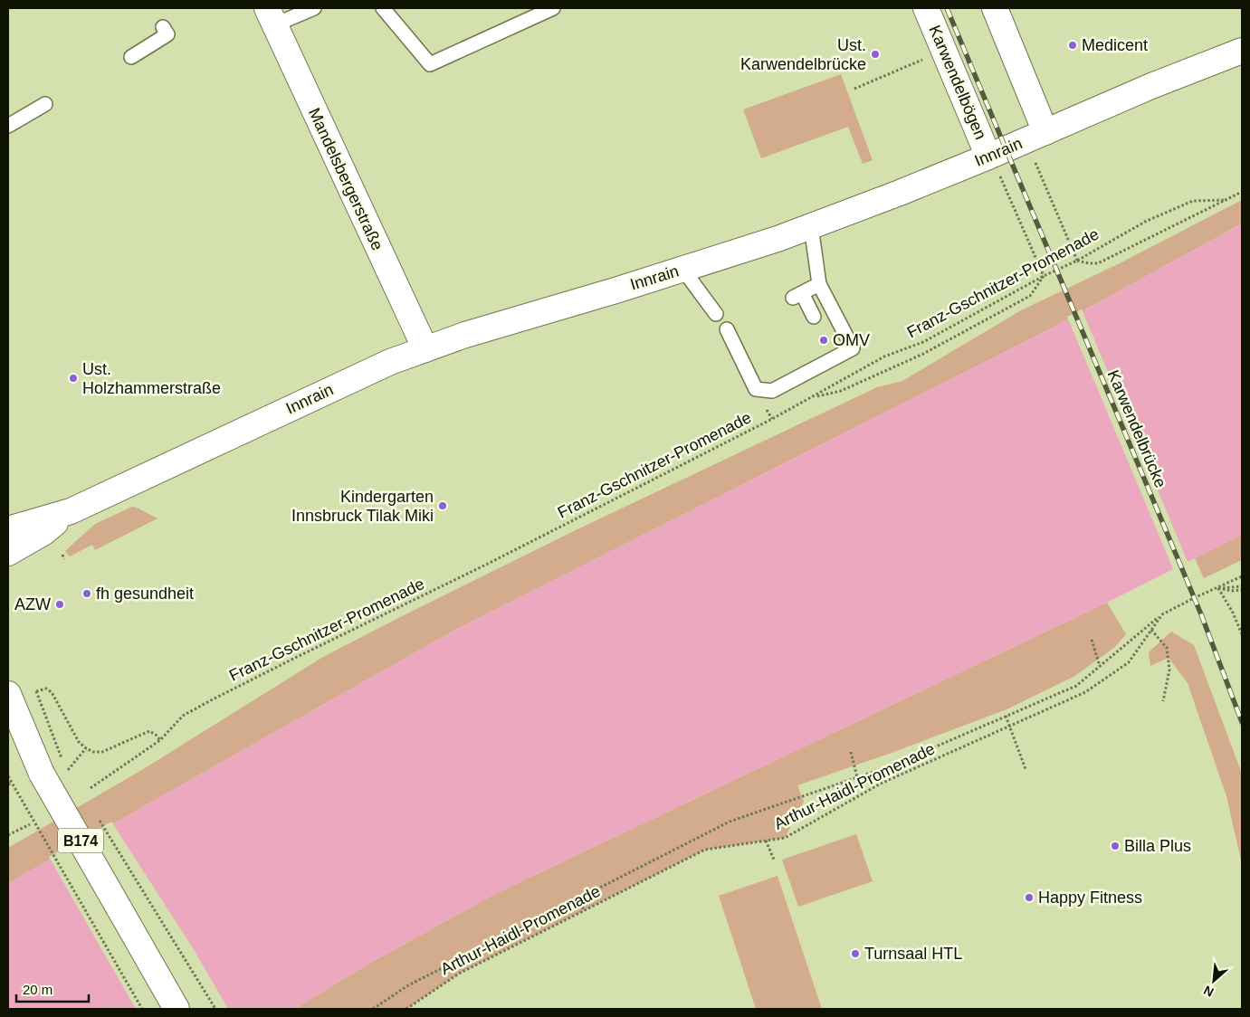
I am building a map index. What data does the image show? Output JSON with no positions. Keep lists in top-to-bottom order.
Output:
{
  "streets": {
    "main road": [
      "Karwendelbögen",
      "Innrain",
      "Mandelsbergerstraße",
      "B174"
    ],
    "path": ["Franz-Gschnitzer-Promenade", "Karwendelbrücke", "Arthur-Haidl-Promenade"]
  },
  "crossings": [
    ["Karwendelbögen", "Innrain"],
    ["Innrain", "Mandelsbergerstraße"],
    ["Franz-Gschnitzer-Promenade", "Karwendelbrücke"],
    ["Karwendelbrücke", "Arthur-Haidl-Promenade"]
  ],
  "places": [
    "Medicent",
    "Ust. Karwendelbrücke",
    "OMV",
    "Ust. Holzhammerstraße",
    "Kindergarten Innsbruck Tilak Miki",
    "fh gesundheit",
    "AZW",
    "Billa Plus",
    "Happy Fitness",
    "Turnsaal HTL"
  ],
  "scale_bar": "20 m",
  "north": "bottom left"
}
